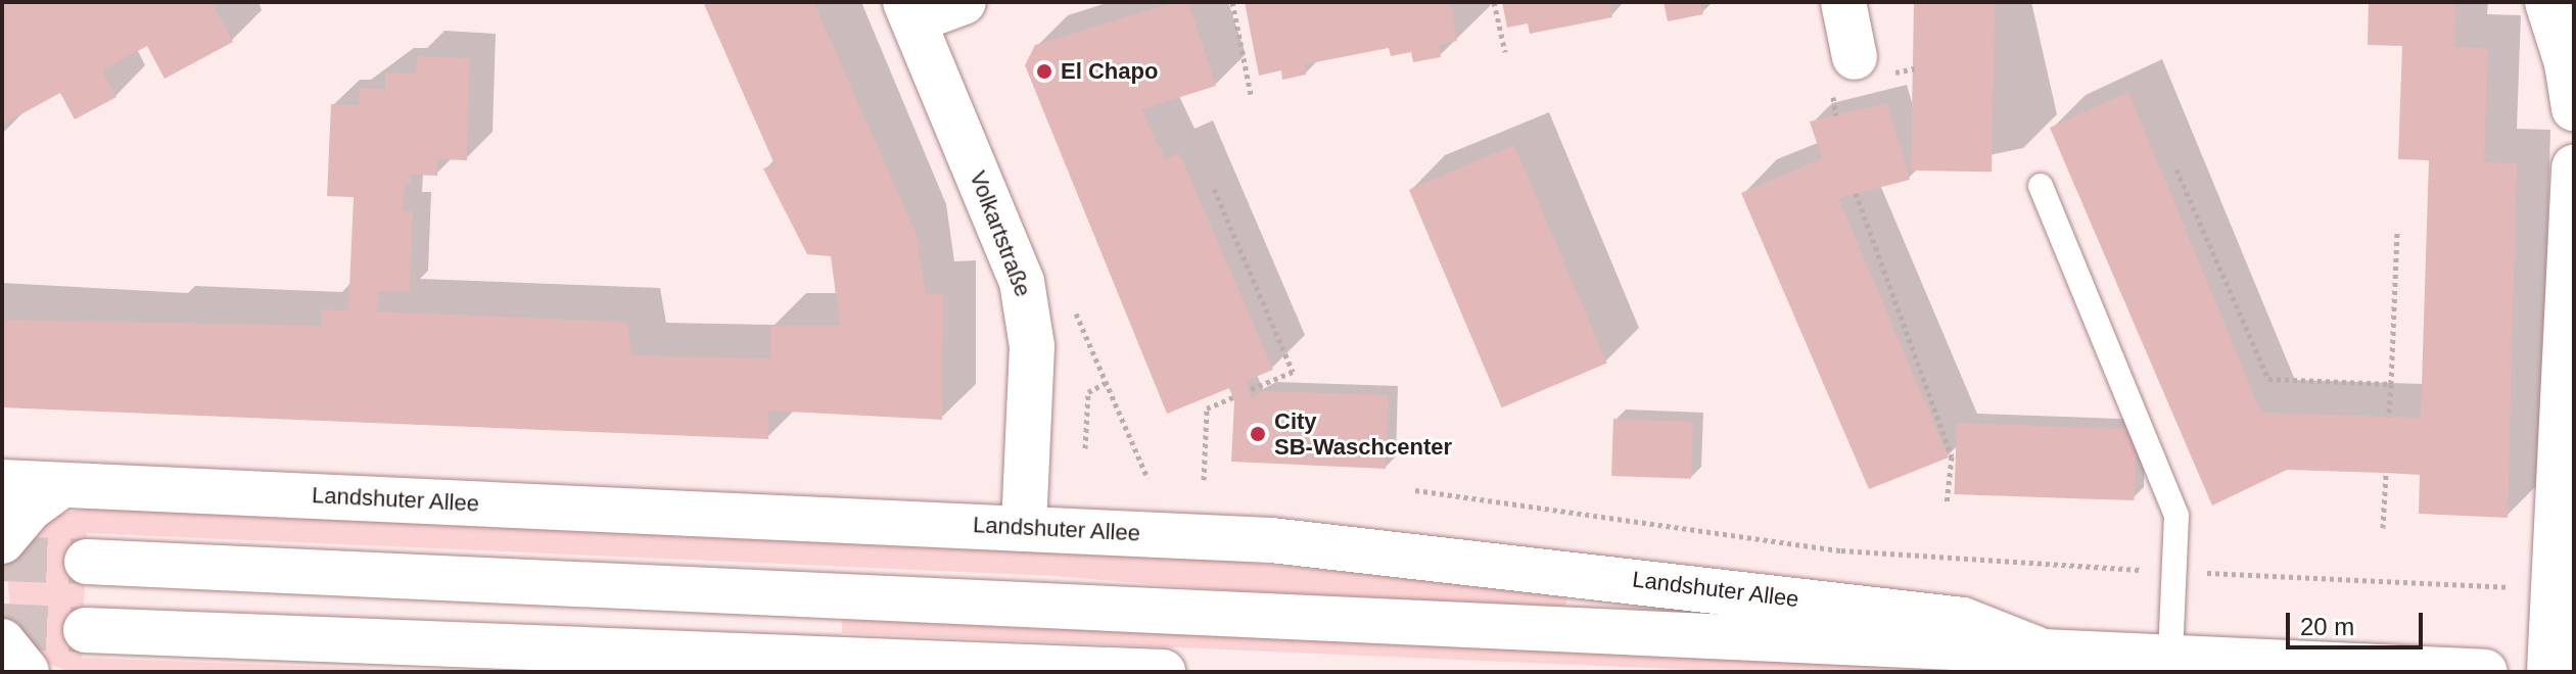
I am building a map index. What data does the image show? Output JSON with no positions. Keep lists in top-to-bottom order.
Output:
{
  "streets": {
    "main road": ["Volkartstraße", "Landshuter Allee"]
  },
  "crossings": [
    ["Volkartstraße", "Landshuter Allee"]
  ],
  "places": ["El Chapo", "City SB-Waschcenter"],
  "scale_bar": "20 m"
}
